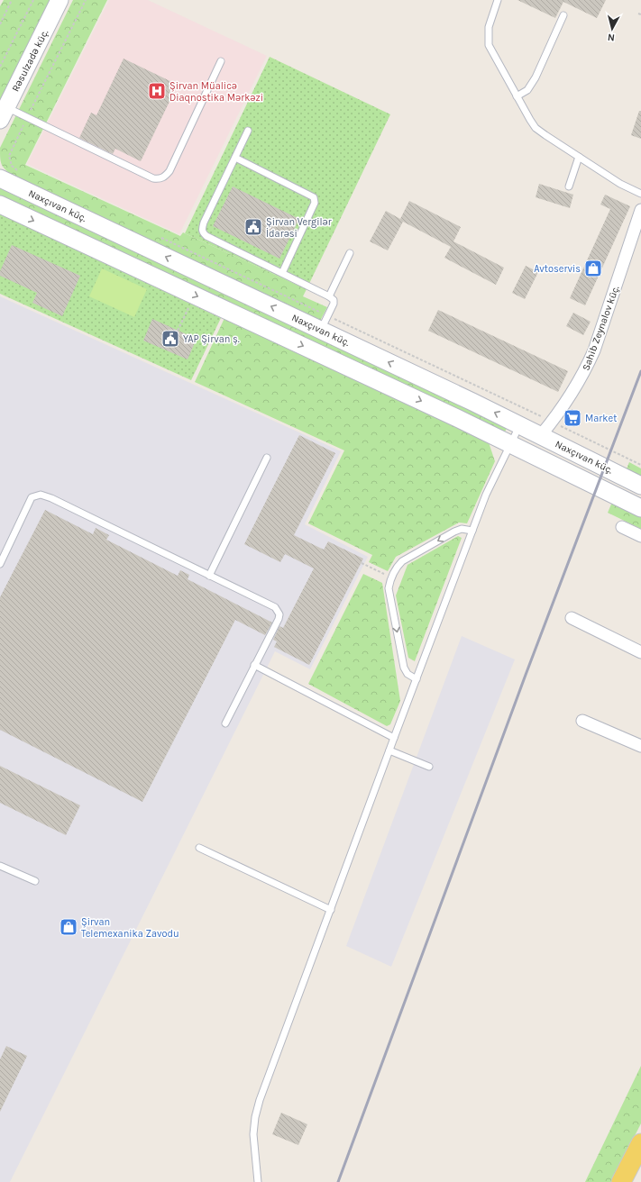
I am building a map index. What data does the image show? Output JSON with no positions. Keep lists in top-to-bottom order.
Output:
{
  "streets": {
    "main road": ["Rəsulzadə küç.", "Naxçıvan küç."],
    "street": ["Sahib Zeynalov küç."]
  },
  "crossings": [
    ["Naxçıvan küç.", "Sahib Zeynalov küç."]
  ],
  "places": {
    "hospital": ["Şirvan Müalicə Diaqnostika Mərkəzi"],
    "public building": ["Şirvan Vergilər İdarəsi", "YAP Şirvan ş."],
    "shop": ["Avtoservis", "Şirvan Telemexanika Zavodu"],
    "supermarket": ["Market"]
  },
  "north": "bottom"
}
